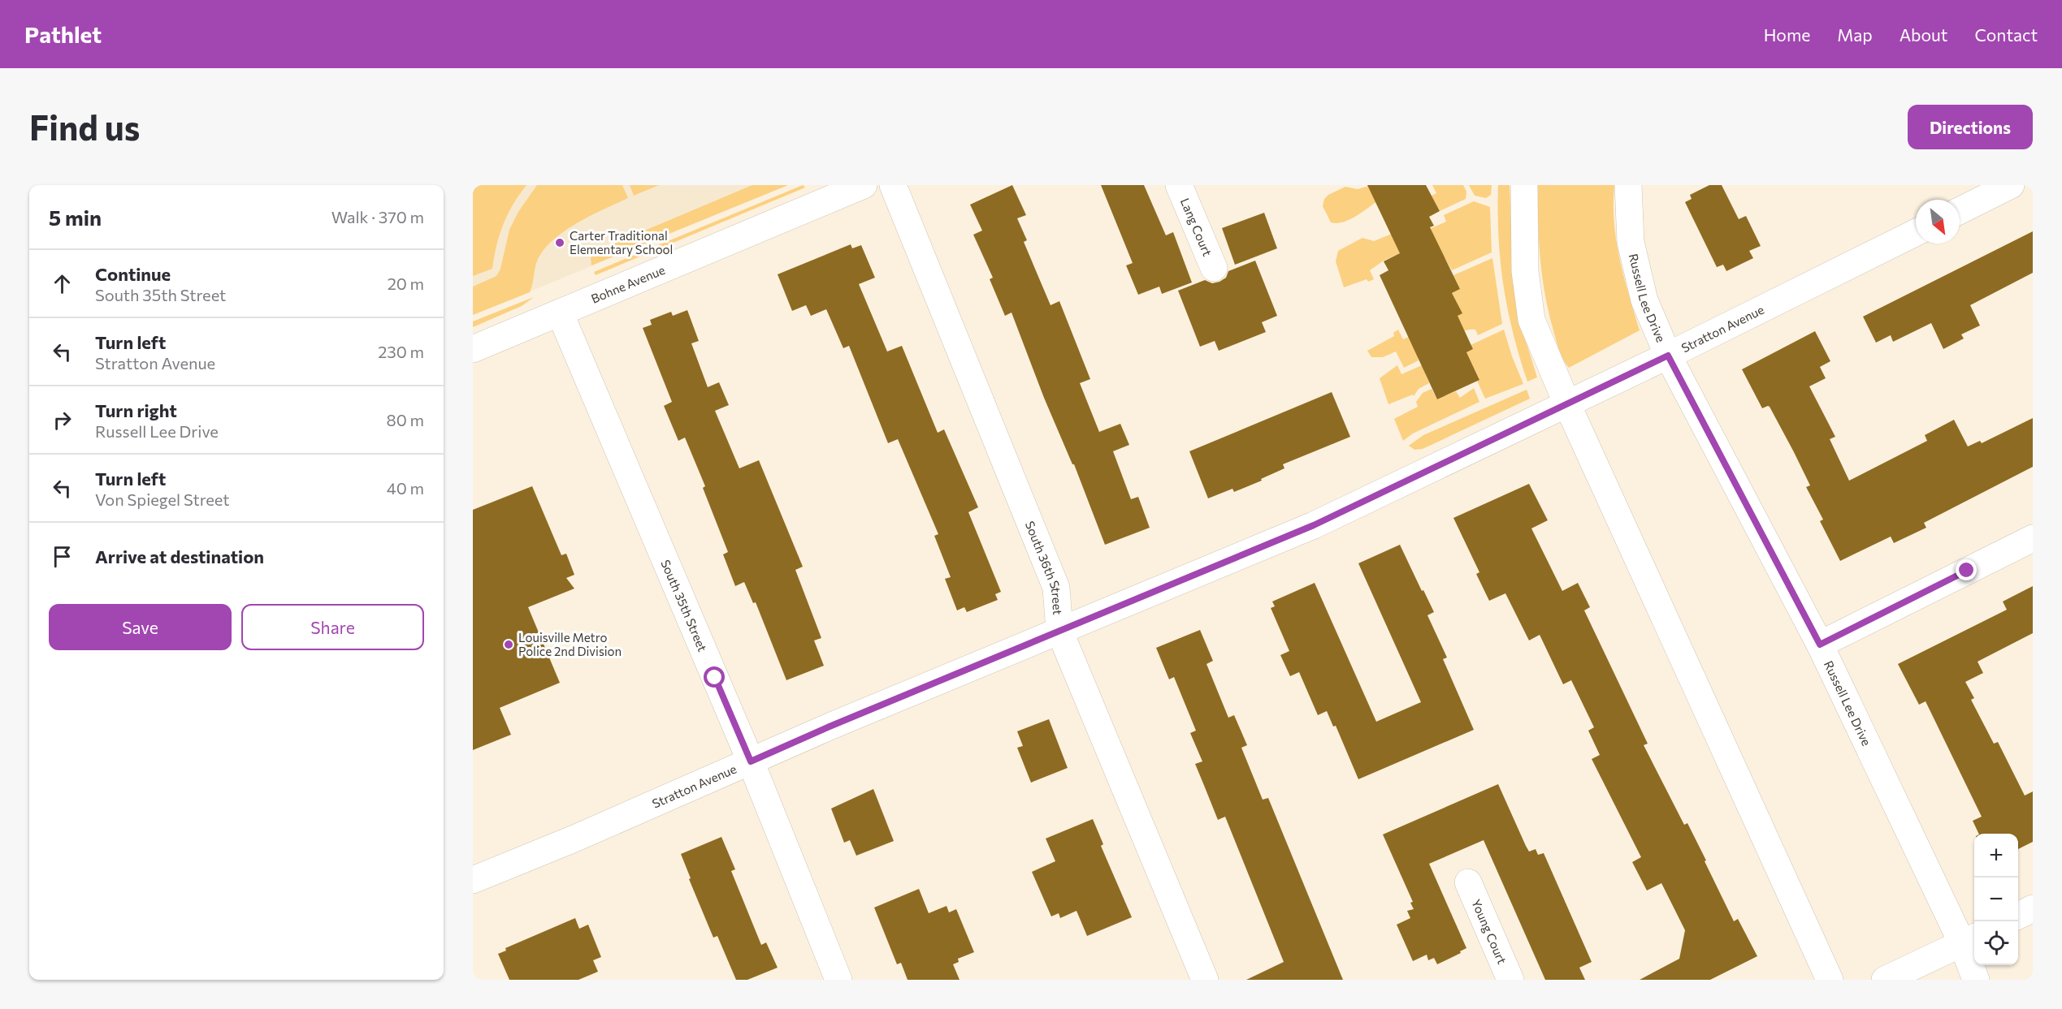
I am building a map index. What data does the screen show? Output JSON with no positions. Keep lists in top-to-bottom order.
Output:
{
  "streets": {
    "street": [
      "Lang Court",
      "Bohne Avenue",
      "Russell Lee Drive",
      "Stratton Avenue",
      "South 36th Street",
      "South 35th Street",
      "Young Court"
    ]
  },
  "crossings": [
    ["Bohne Avenue", "South 35th Street"],
    ["Russell Lee Drive", "Stratton Avenue"],
    ["Stratton Avenue", "South 36th Street"],
    ["Stratton Avenue", "South 35th Street"]
  ],
  "places": ["Carter Traditional Elementary School", "Louisville Metro Police 2nd Division"],
  "north": "bottom right",
  "page": {
    "header": "Pathlet",
    "nav": [
      "Home",
      "Map",
      "About",
      "Contact"
    ],
    "buttons": [
      "Directions",
      ["Save", "Share"]
    ],
    "title": "Find us",
    "heading": ["5 min", "Walk · 370 m"],
    "list": [
      ["Continue", "South 35th Street", "20 m"],
      ["Turn left", "Stratton Avenue", "230 m"],
      ["Turn right", "Russell Lee Drive", "80 m"],
      ["Turn left", "Von Spiegel Street", "40 m"],
      "Arrive at destination"
    ],
    "map_buttons": ["+", "−"]
  }
}
